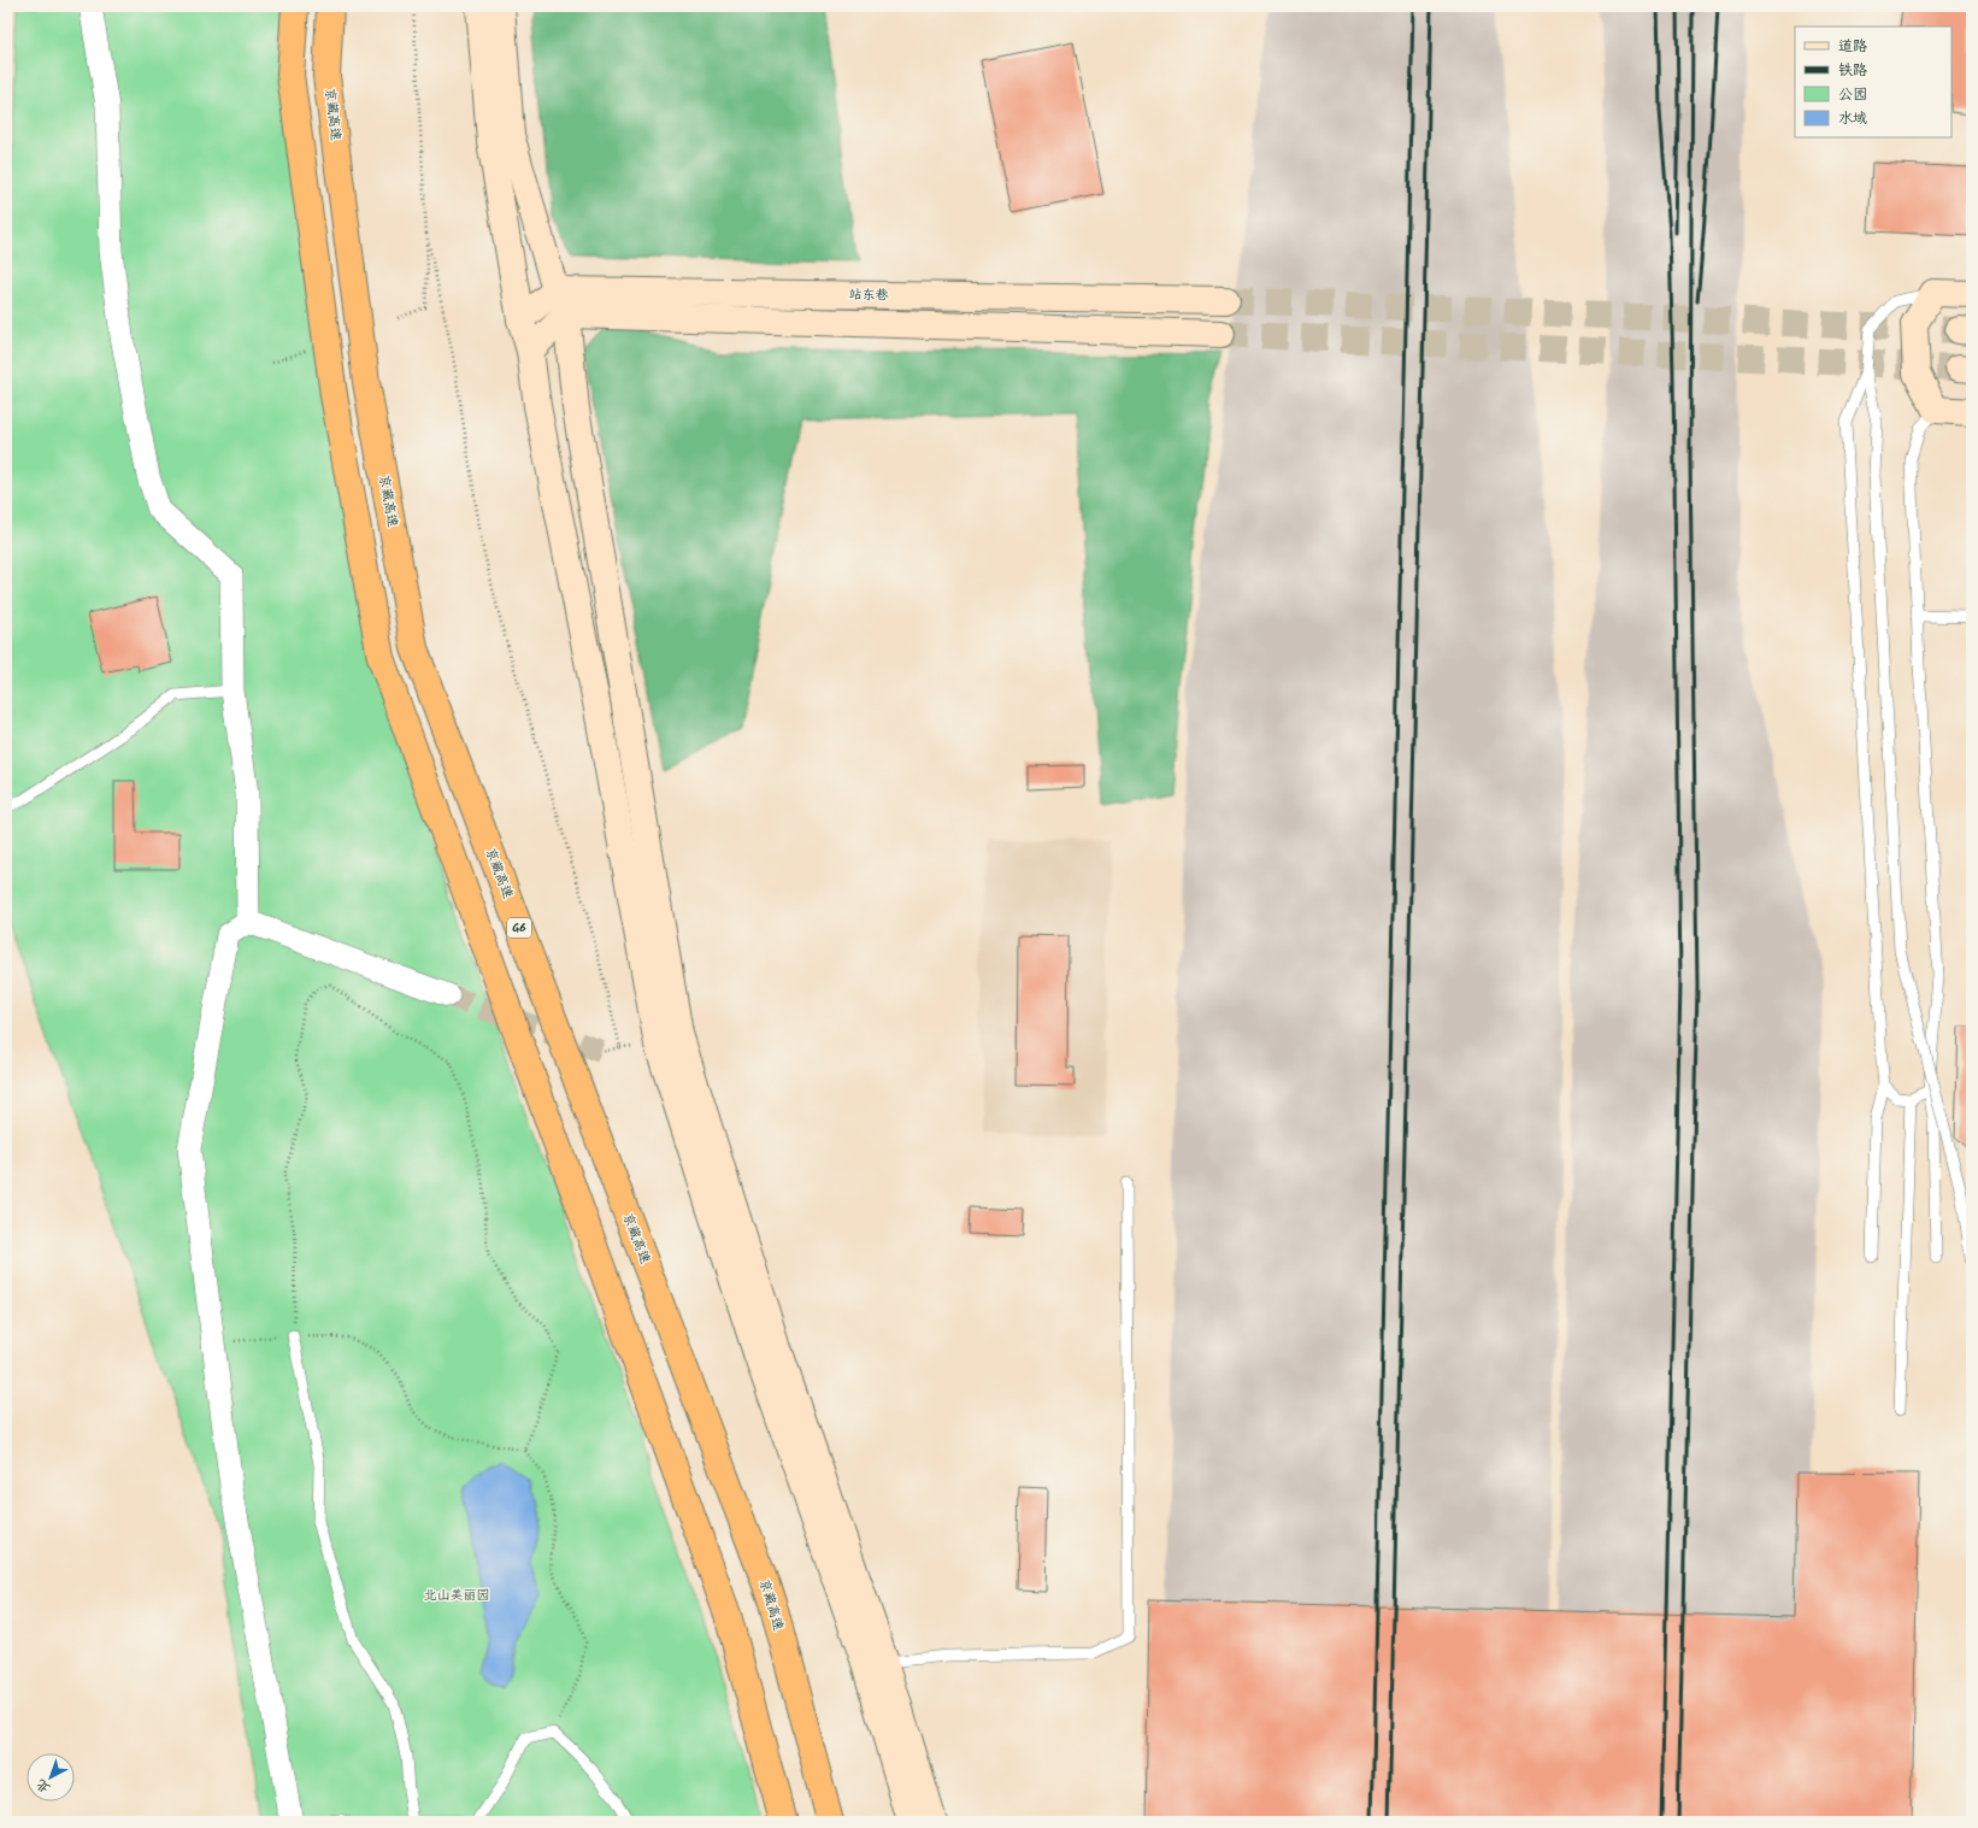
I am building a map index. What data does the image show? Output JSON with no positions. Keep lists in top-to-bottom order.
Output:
{
  "streets": {
    "highway": ["京藏高速", "G6"],
    "main road": ["站东巷"]
  },
  "parks": ["北山美丽园"],
  "legend": [
    "道路",
    "铁路",
    "公园",
    "水域"
  ],
  "north": "bottom left"
}
